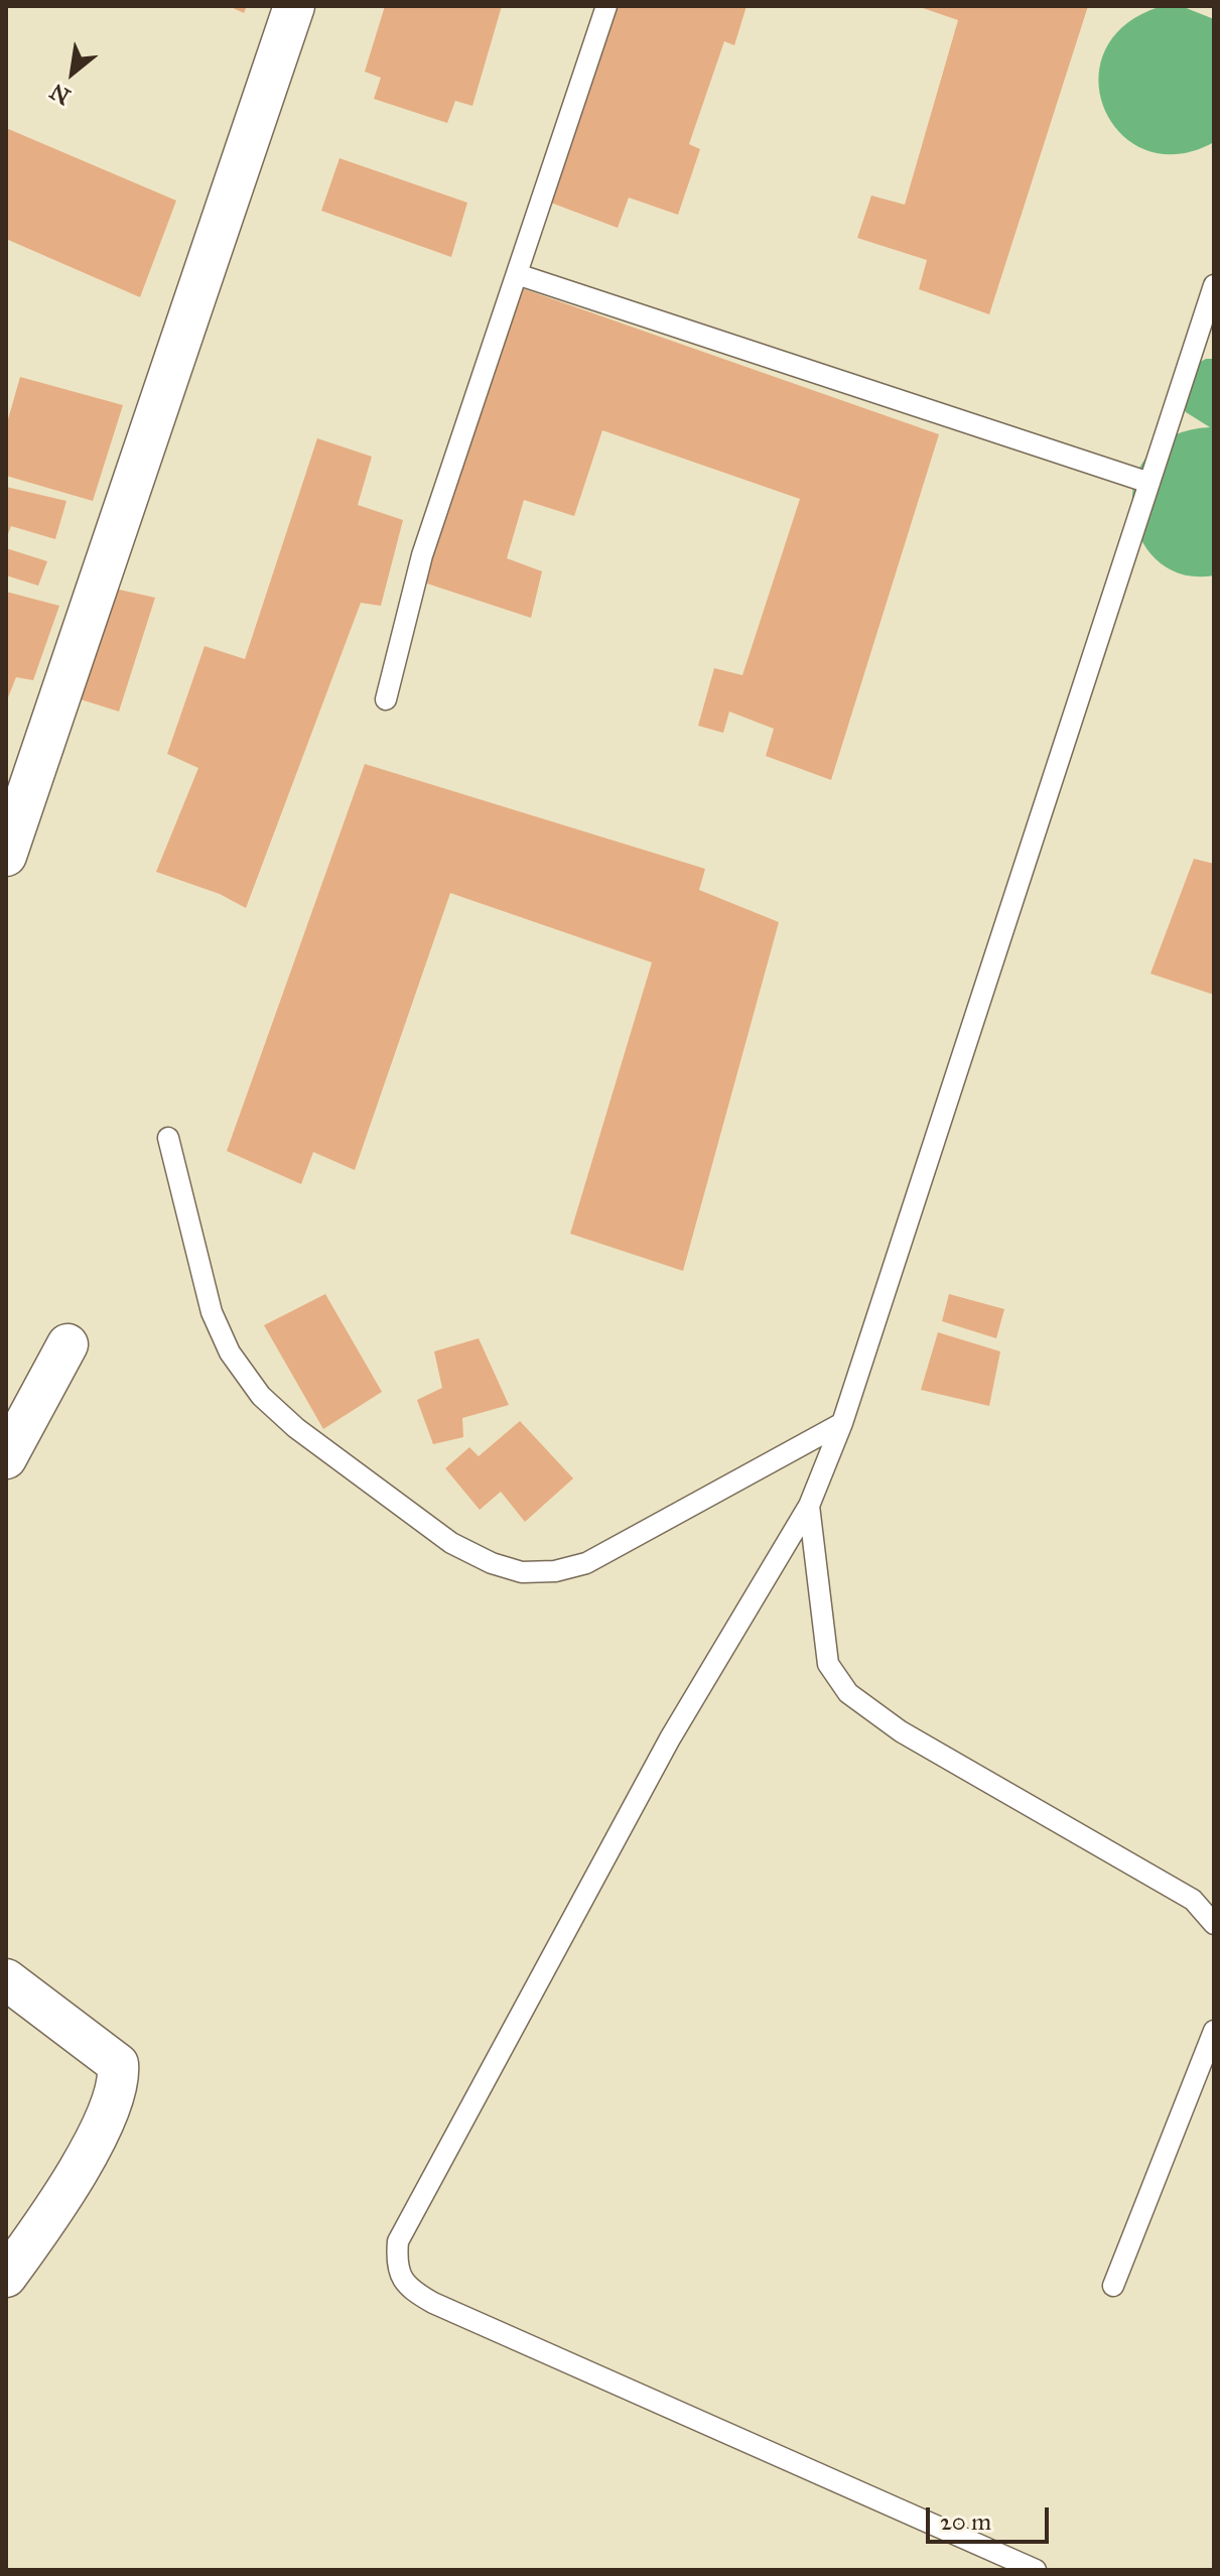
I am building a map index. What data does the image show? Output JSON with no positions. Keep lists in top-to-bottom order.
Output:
{
  "scale_bar": "20 m",
  "north": "bottom left"
}
